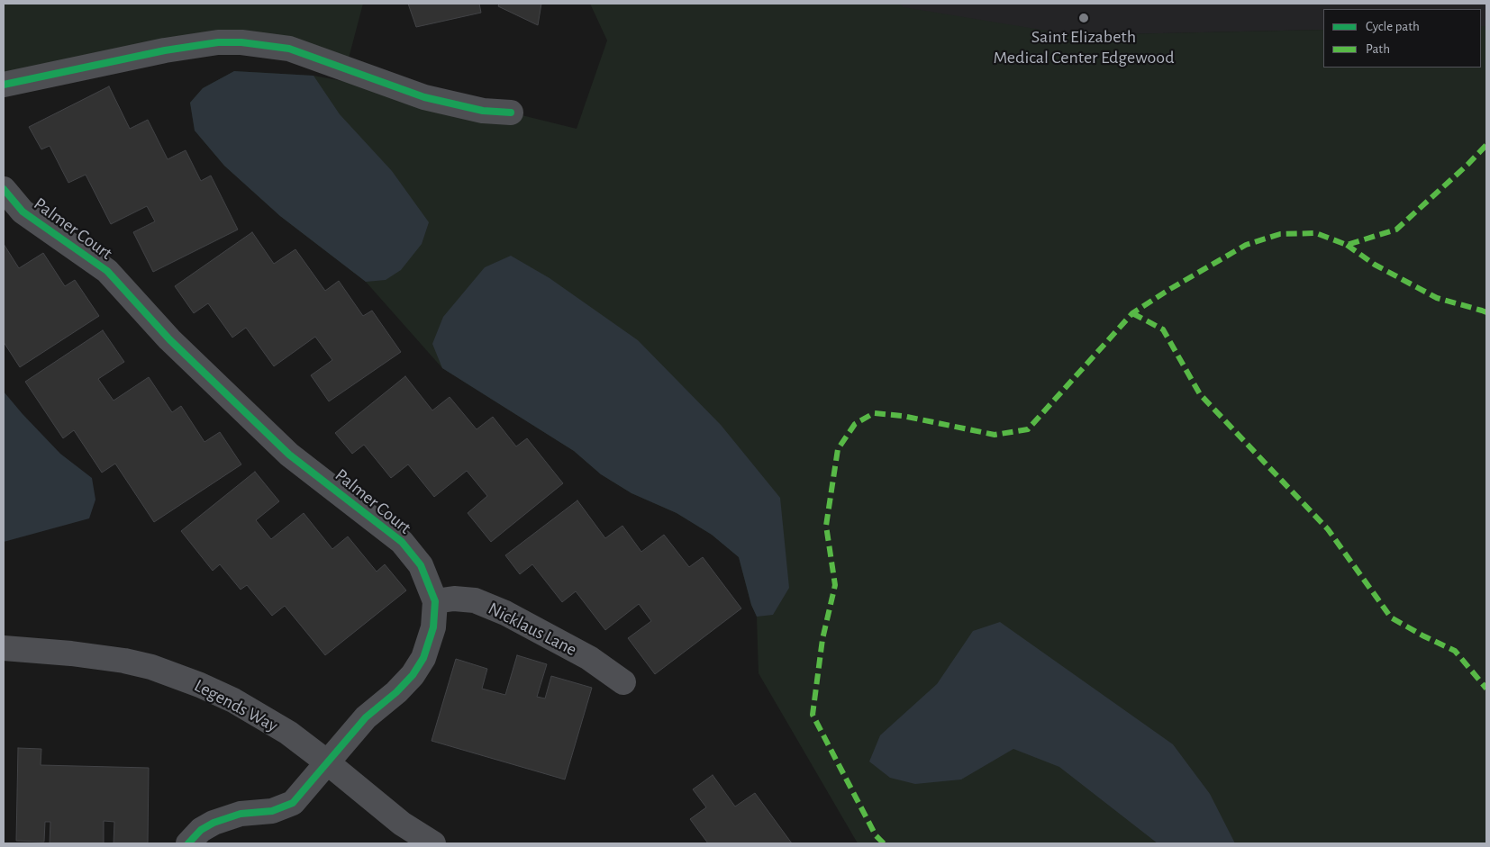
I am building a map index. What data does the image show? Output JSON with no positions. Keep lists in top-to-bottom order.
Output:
{
  "streets": {
    "street": ["Palmer Court", "Nicklaus Lane", "Legends Way"]
  },
  "crossings": [
    ["Palmer Court", "Nicklaus Lane"],
    ["Palmer Court", "Legends Way"]
  ],
  "places": ["Saint Elizabeth Medical Center Edgewood"],
  "legend": ["Cycle path", "Path"]
}
